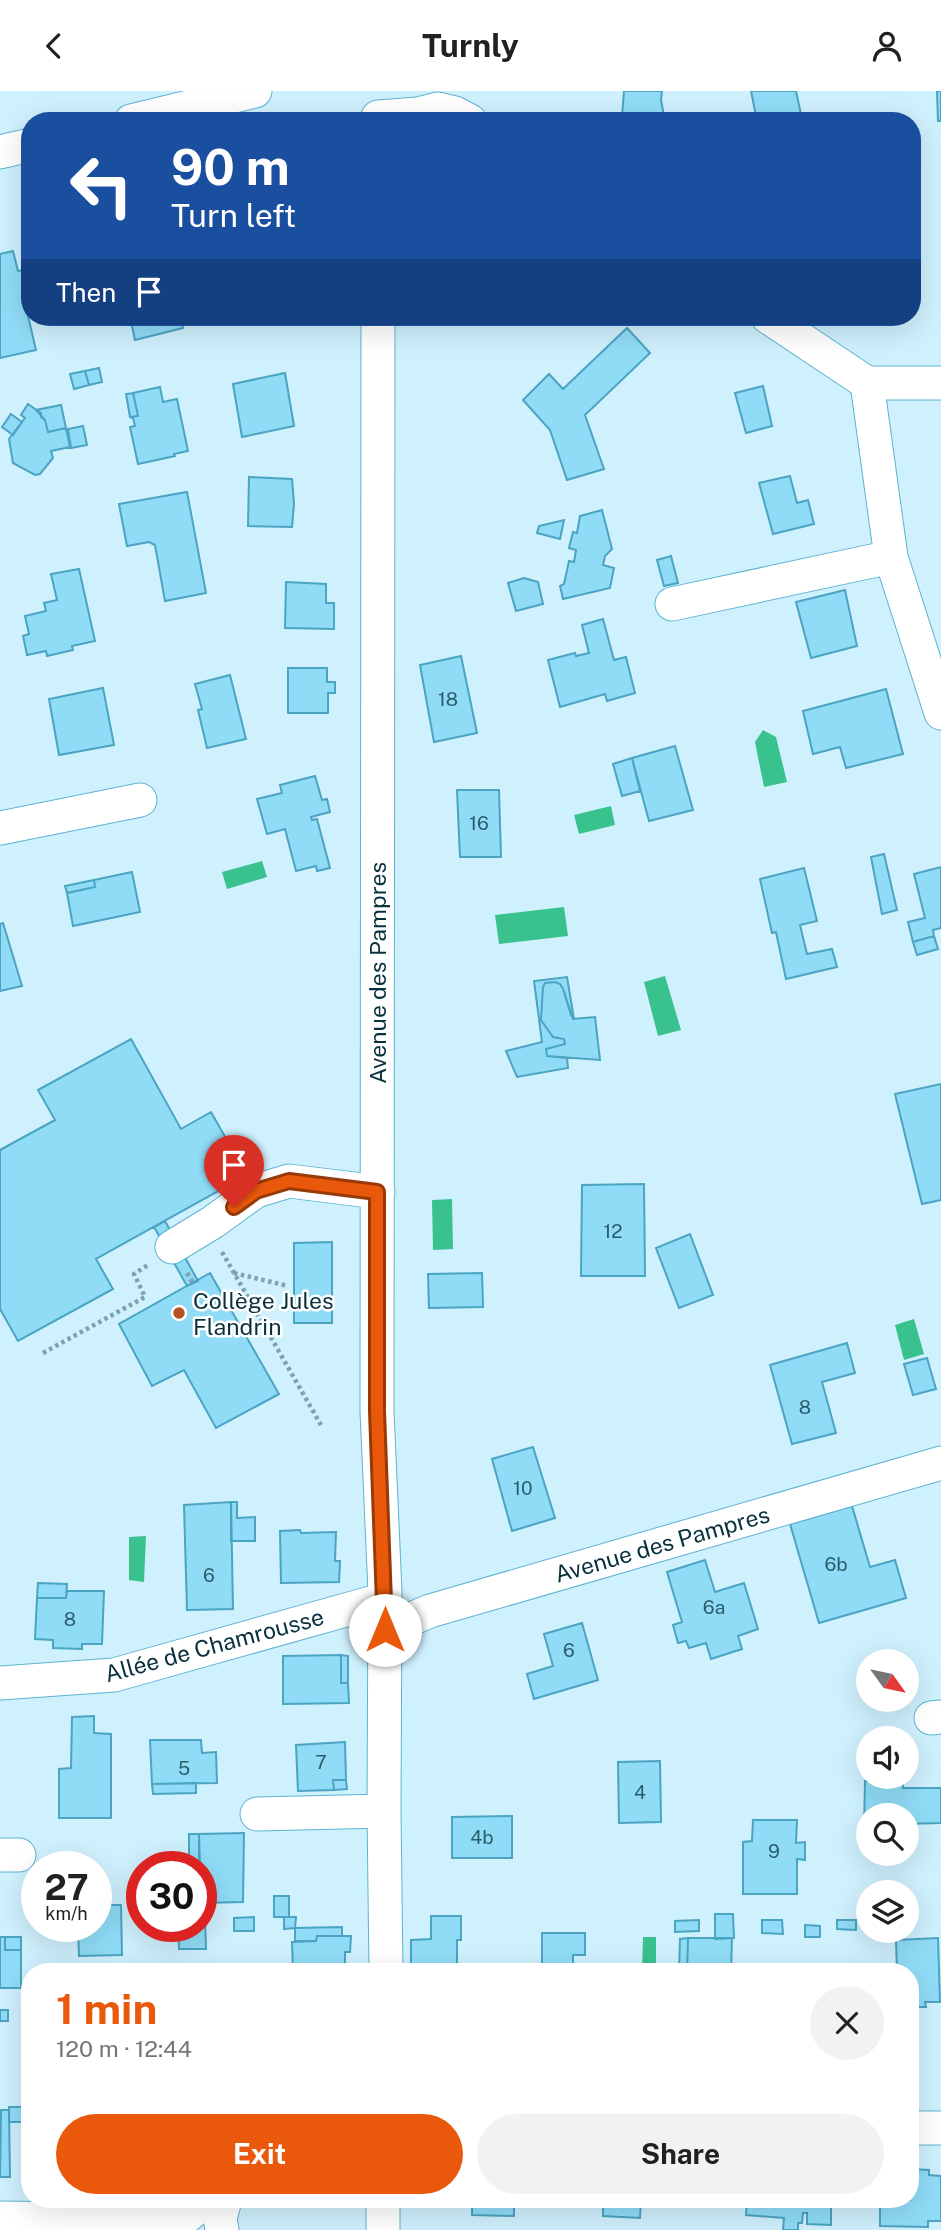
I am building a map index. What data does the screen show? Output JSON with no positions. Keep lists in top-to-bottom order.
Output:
{
  "streets": {
    "street": ["Avenue des Pampres", "Allée de Chamrousse"]
  },
  "crossings": [
    ["Avenue des Pampres", "Allée de Chamrousse"]
  ],
  "places": ["Collège Jules Flandrin"],
  "house_numbers": [
    "18",
    "16",
    "12",
    "8",
    "10",
    "6b",
    "6",
    "6a",
    "8",
    "6",
    "7",
    "5",
    "4",
    "4b",
    "9"
  ],
  "north": "bottom right",
  "page": {
    "header": "Turnly",
    "turn": ["90 m", "Turn left"],
    "then": "Then",
    "speed": "27 km/h",
    "limit": "30",
    "heading": ["1 min", "120 m · 12:44"],
    "buttons": ["Exit", "Share"]
  }
}
